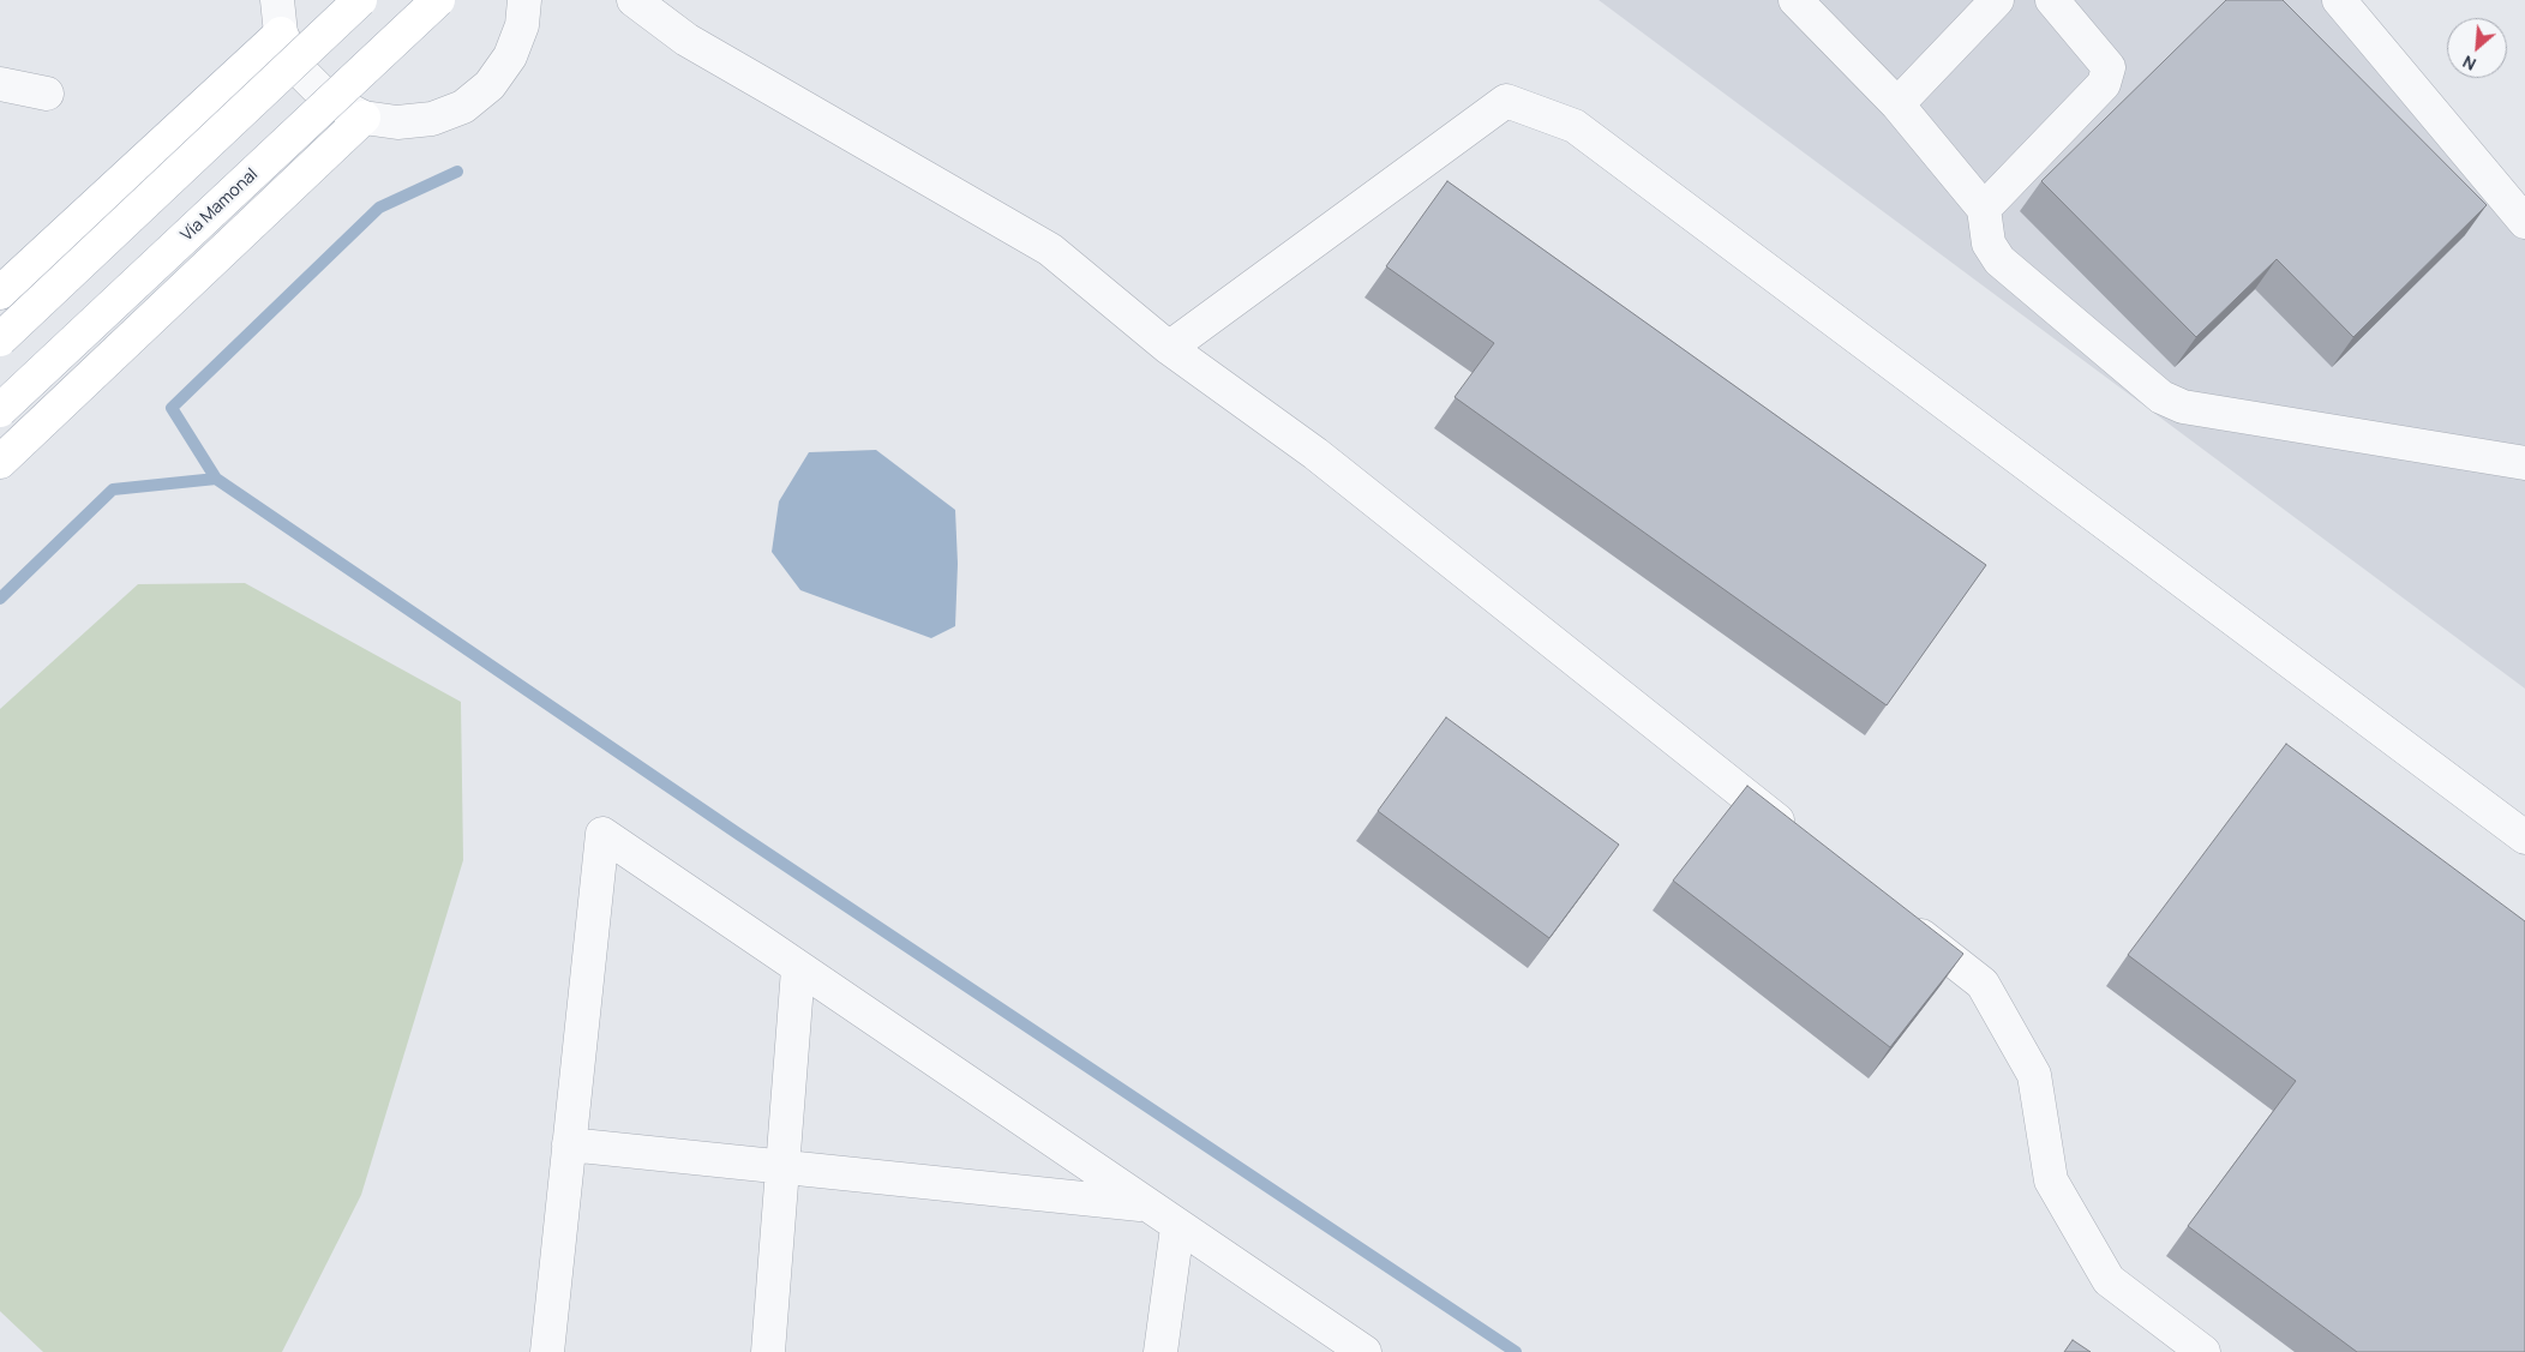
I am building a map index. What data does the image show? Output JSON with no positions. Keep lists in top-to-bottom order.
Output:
{
  "streets": {
    "main road": ["Vía Mamonal"]
  },
  "north": "bottom left"
}
